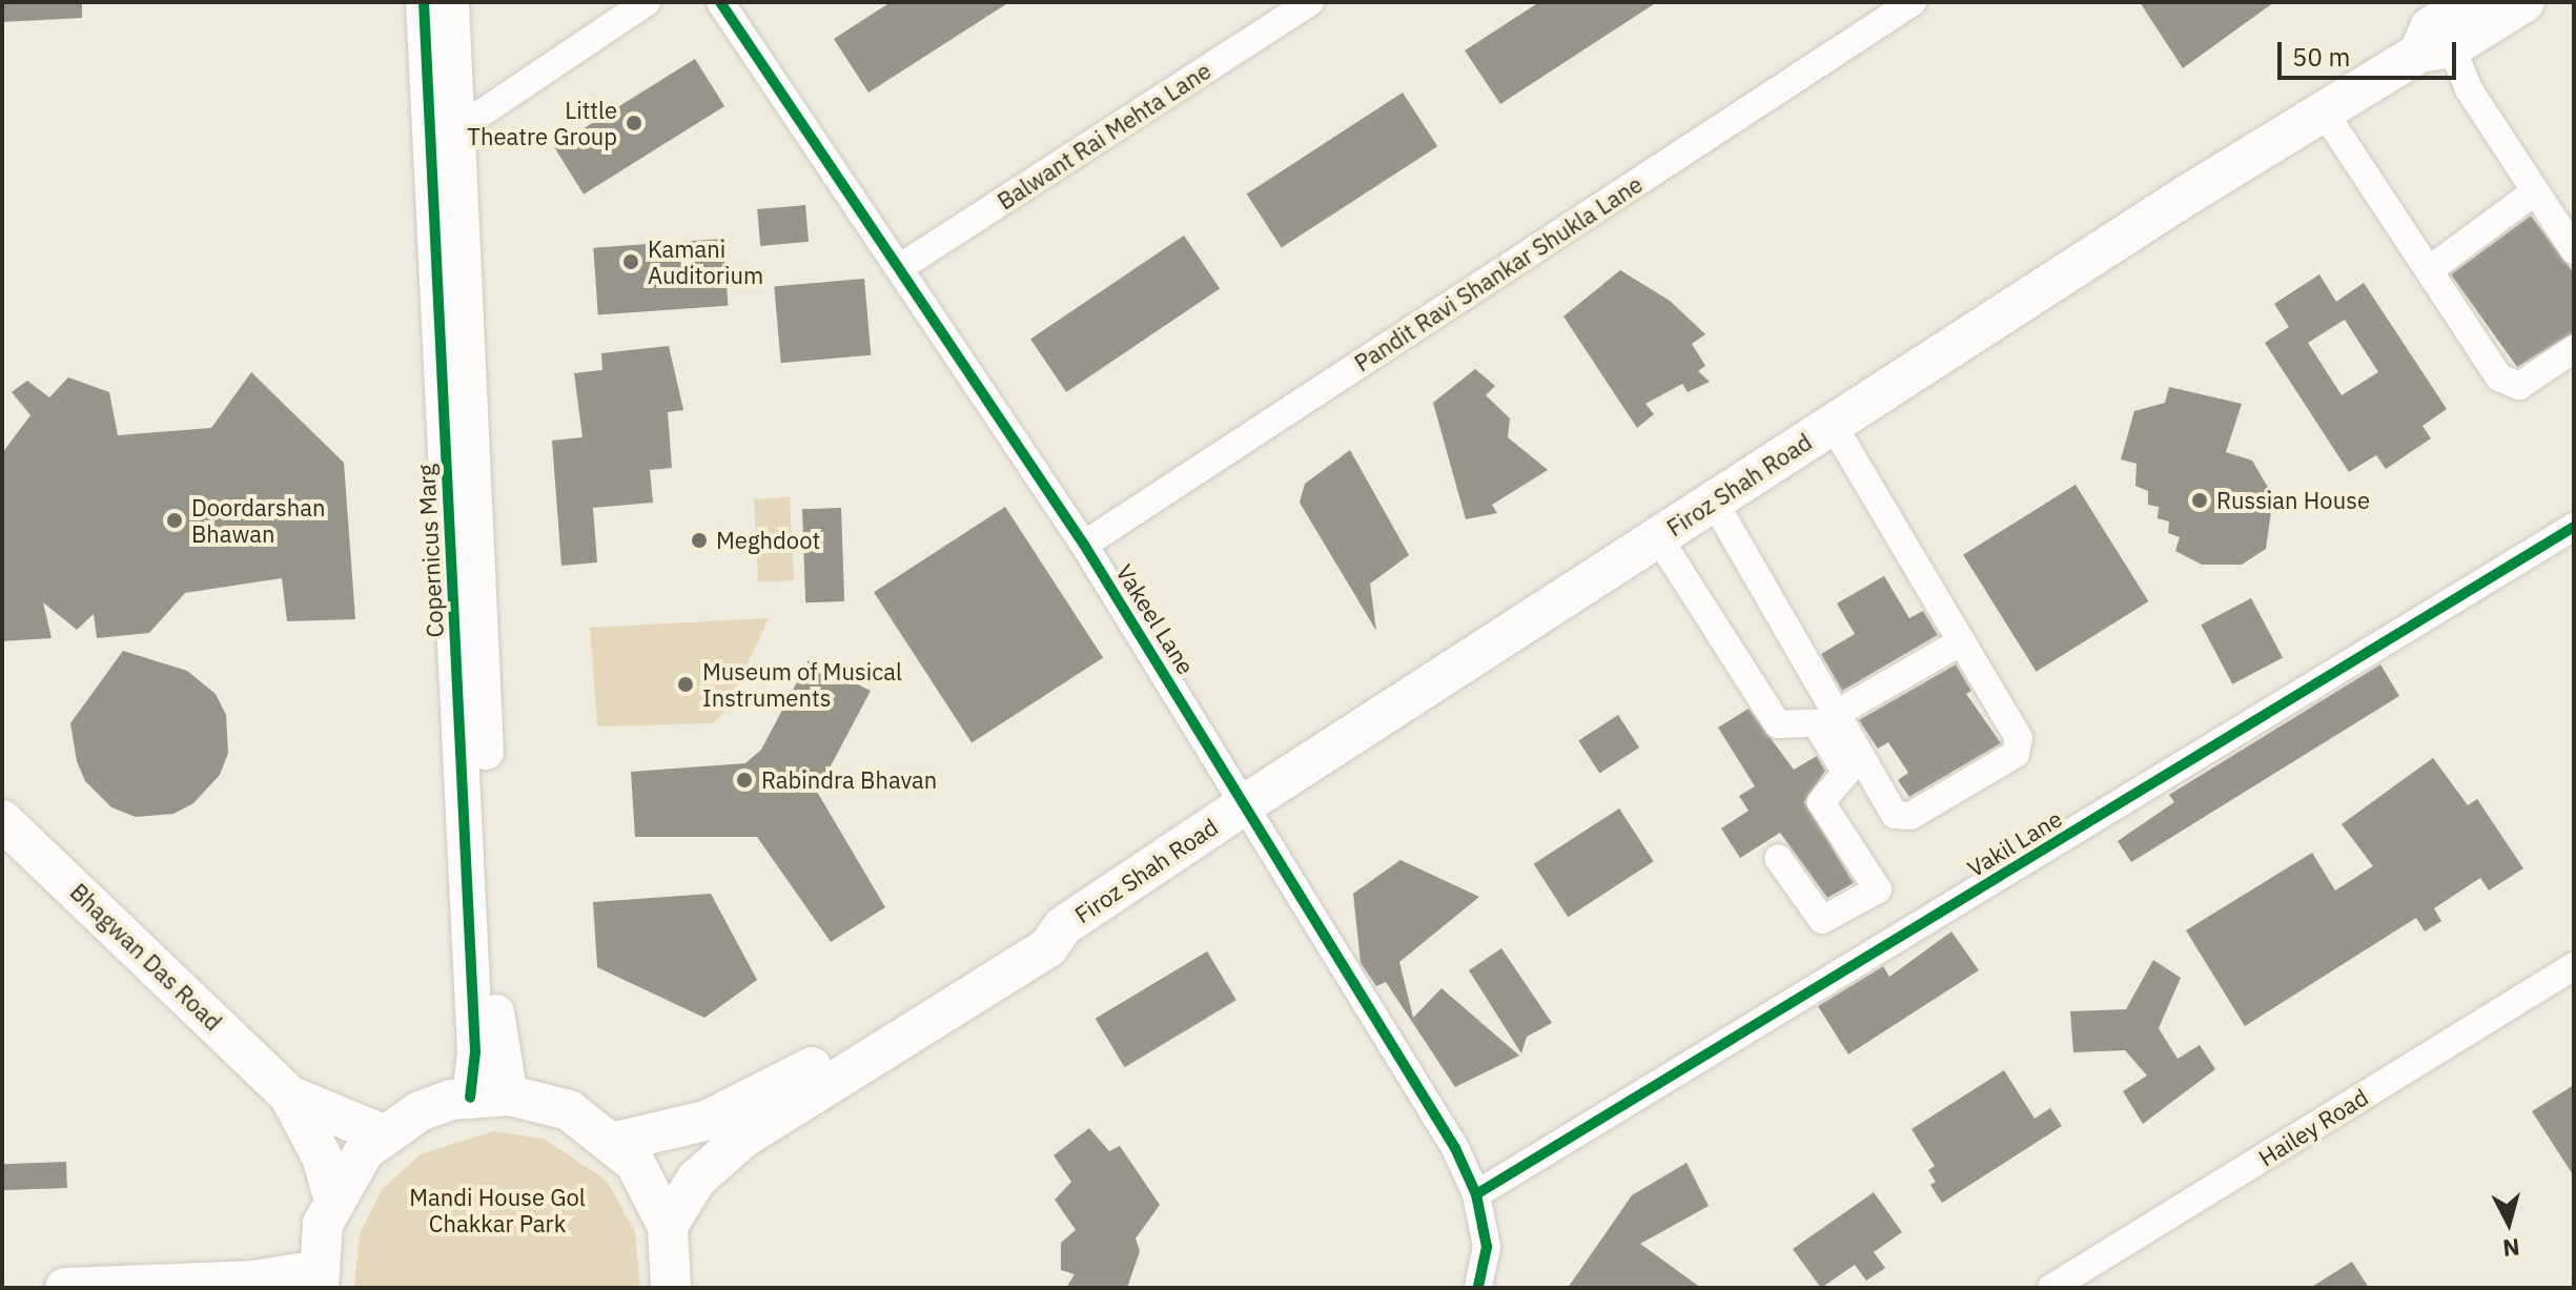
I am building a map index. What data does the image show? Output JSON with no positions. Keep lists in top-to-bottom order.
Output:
{
  "streets": {
    "main road": ["Firoz Shah Road", "Bhagwan Das Road"],
    "street": [
      "Balwant Rai Mehta Lane",
      "Pandit Ravi Shankar Shukla Lane",
      "Copernicus Marg",
      "Vakeel Lane",
      "Vakil Lane",
      "Hailey Road"
    ]
  },
  "crossings": [
    ["Balwant Rai Mehta Lane", "Vakeel Lane"],
    ["Pandit Ravi Shankar Shukla Lane", "Vakeel Lane"],
    ["Firoz Shah Road", "Vakeel Lane"],
    ["Vakeel Lane", "Vakil Lane"]
  ],
  "parks": ["Mandi House Gol Chakkar Park"],
  "places": [
    "Little Theatre Group",
    "Kamani Auditorium",
    "Russian House",
    "Doordarshan Bhawan",
    "Meghdoot",
    "Museum of Musical Instruments",
    "Rabindra Bhavan"
  ],
  "scale_bar": "50 m",
  "north": "bottom"
}
